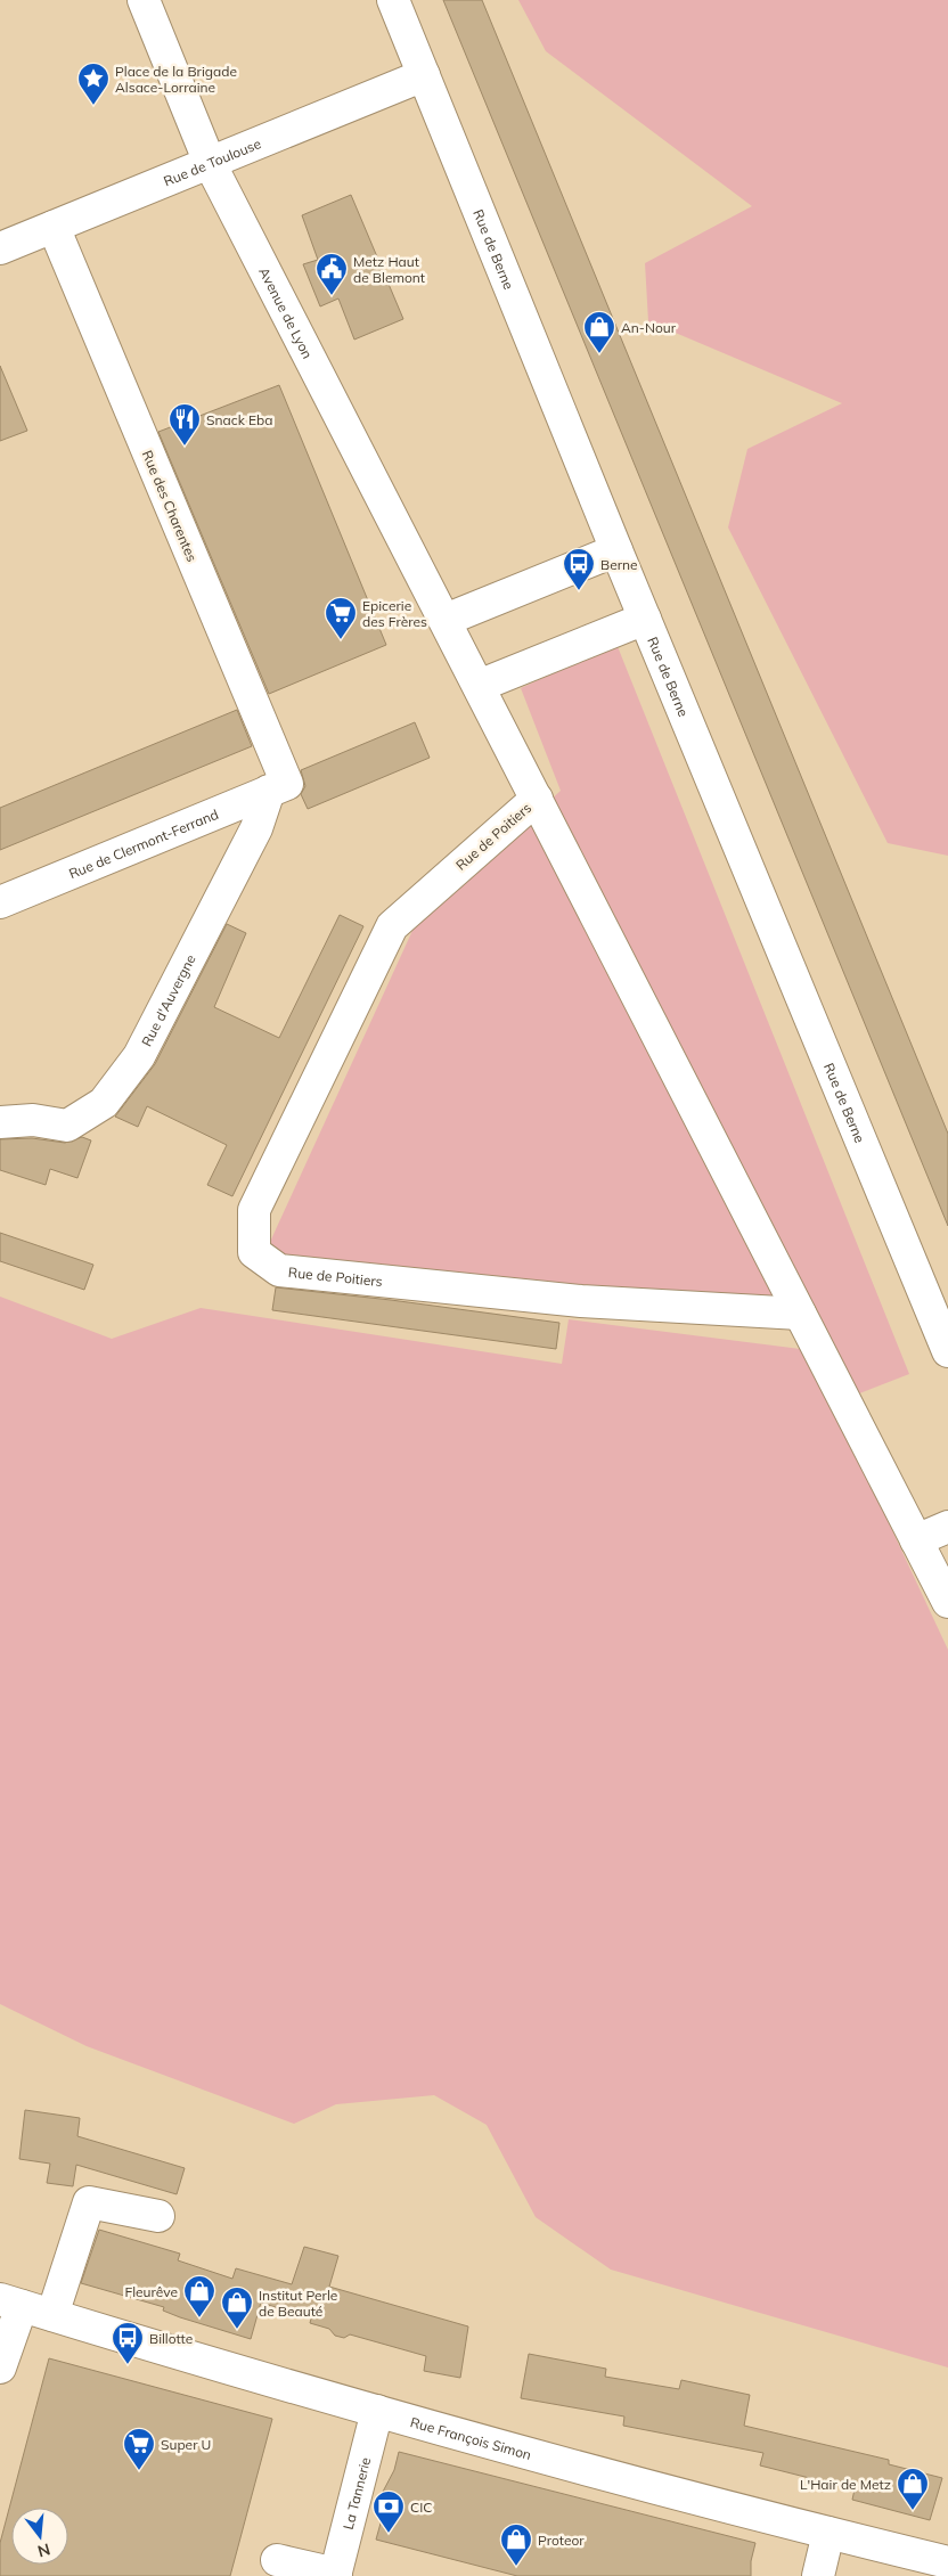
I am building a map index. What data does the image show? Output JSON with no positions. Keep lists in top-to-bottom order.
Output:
{
  "streets": {
    "street": [
      "Rue de Toulouse",
      "Rue de Berne",
      "Avenue de Lyon",
      "Rue des Charentes",
      "Rue de Poitiers",
      "Rue de Clermont-Ferrand",
      "Rue d'Auvergne",
      "Rue François Simon",
      "La Tannerie"
    ]
  },
  "crossings": [
    ["Rue de Toulouse", "Rue de Berne"],
    ["Rue de Toulouse", "Avenue de Lyon"],
    ["Rue de Toulouse", "Rue des Charentes"],
    ["Avenue de Lyon", "Rue de Poitiers"],
    ["Rue des Charentes", "Rue de Clermont-Ferrand"],
    ["Rue des Charentes", "Rue d'Auvergne"],
    ["Rue de Clermont-Ferrand", "Rue d'Auvergne"],
    ["Rue François Simon", "La Tannerie"]
  ],
  "places": {
    "place": ["Place de la Brigade Alsace-Lorraine"],
    "public building": ["Metz Haut de Blemont"],
    "shop": [
      "An-Nour",
      "Fleurêve",
      "Institut Perle de Beauté",
      "L'Hair de Metz",
      "Proteor"
    ],
    "restaurant": ["Snack Eba"],
    "bus stop": ["Berne", "Billotte"],
    "supermarket": ["Epicerie des Frères", "Super U"],
    "bank": ["CIC"]
  },
  "north": "bottom"
}
